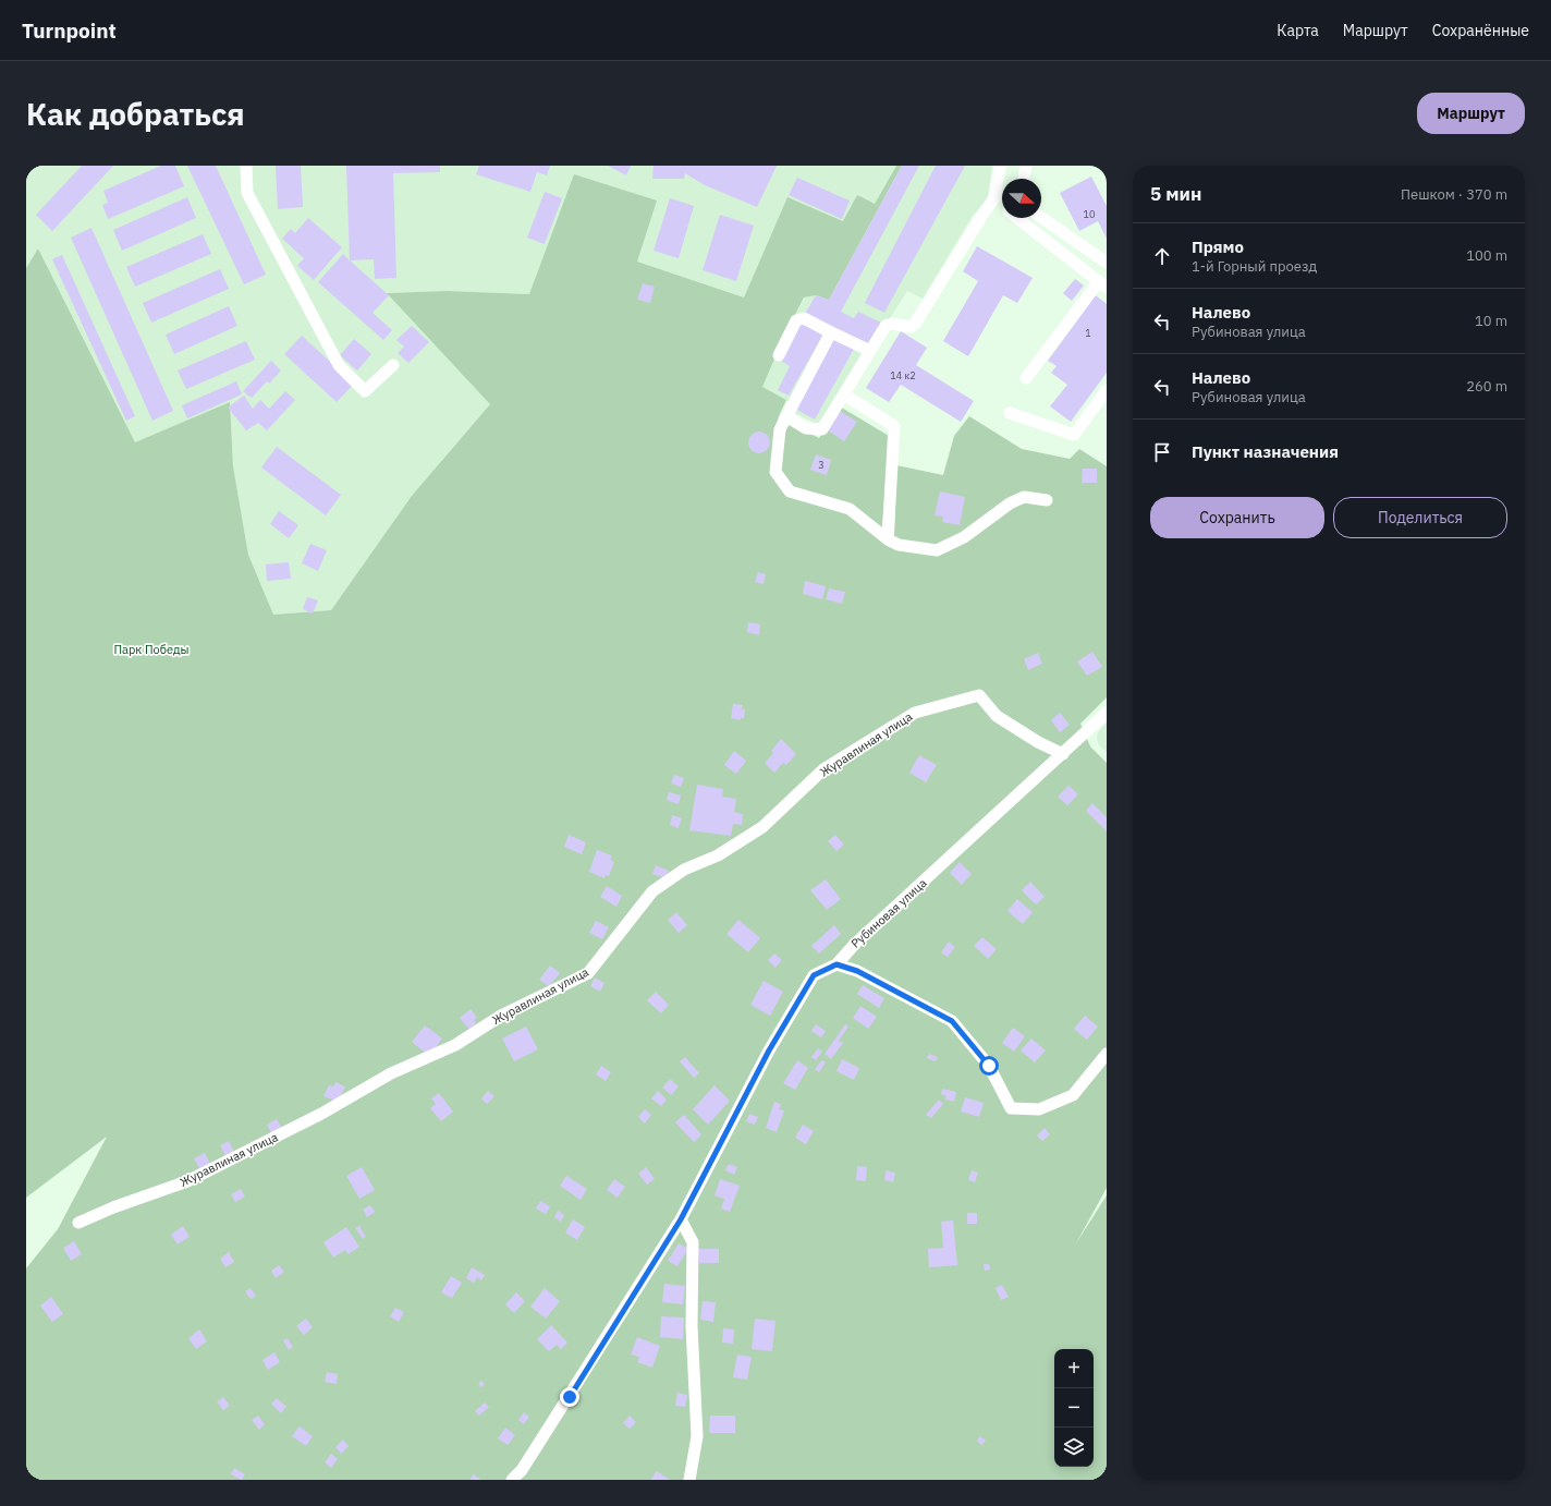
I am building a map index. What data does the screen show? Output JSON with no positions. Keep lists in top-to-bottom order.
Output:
{
  "streets": {
    "street": ["Журавлиная улица", "Рубиновая улица"]
  },
  "crossings": [
    ["Журавлиная улица", "Рубиновая улица"]
  ],
  "parks": ["Парк Победы"],
  "house_numbers": [
    "10",
    "1",
    "14 к2",
    "3"
  ],
  "north": "right",
  "page": {
    "header": "Turnpoint",
    "nav": ["Карта", "Маршрут", "Сохранённые"],
    "buttons": [
      "Маршрут",
      ["Сохранить", "Поделиться"]
    ],
    "title": "Как добраться",
    "heading": ["5 мин", "Пешком · 370 m"],
    "list": [
      ["Прямо", "1-й Горный проезд", "100 m"],
      ["Налево", "Рубиновая улица", "10 m"],
      ["Налево", "Рубиновая улица", "260 m"],
      "Пункт назначения"
    ],
    "map_buttons": ["+", "−"]
  }
}
